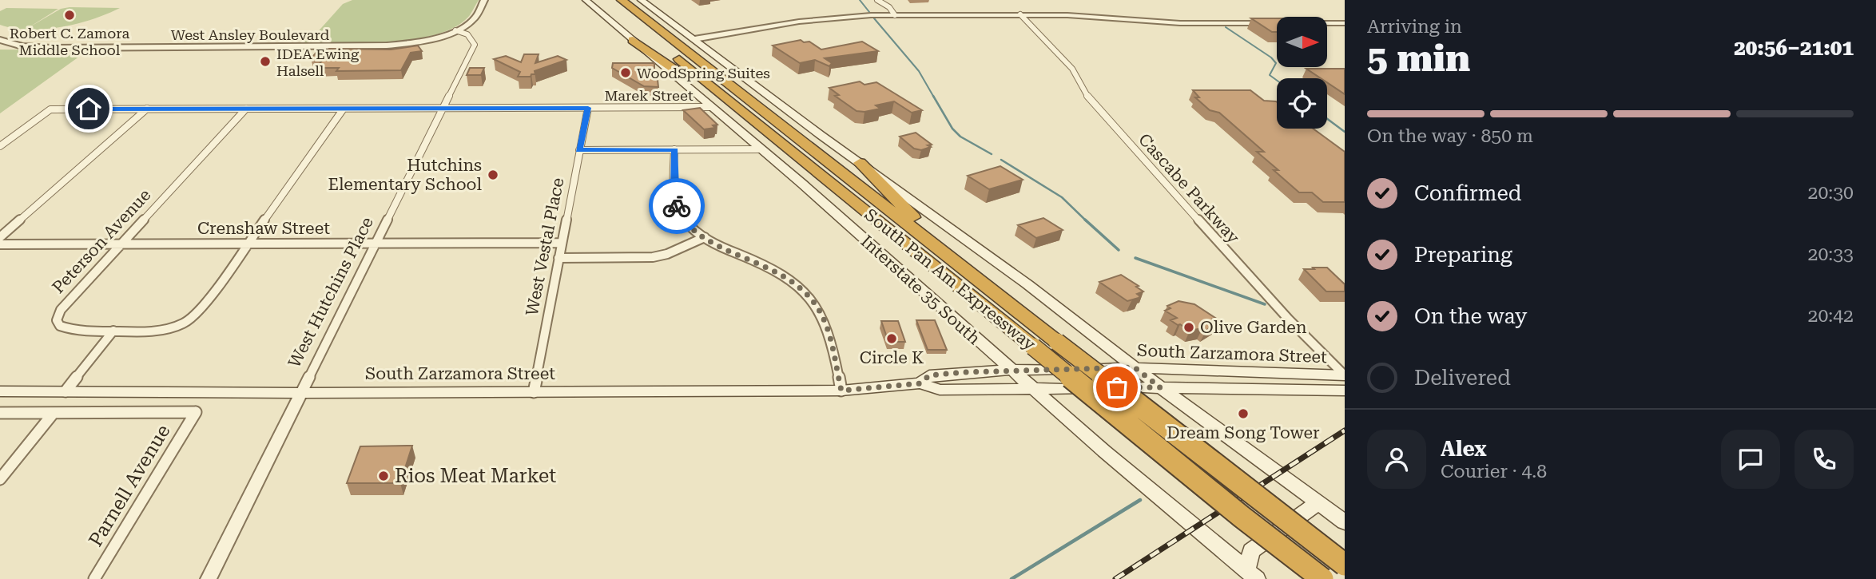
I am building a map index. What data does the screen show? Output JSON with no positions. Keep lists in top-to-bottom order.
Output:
{
  "streets": {
    "highway": ["South Pan Am Expressway"],
    "main road": ["Interstate 35 South", "South Zarzamora Street"],
    "street": [
      "West Ansley Boulevard",
      "Marek Street",
      "Cascabe Parkway",
      "Crenshaw Street",
      "Peterson Avenue",
      "West Vestal Place",
      "West Hutchins Place",
      "Parnell Avenue"
    ]
  },
  "crossings": [
    ["West Ansley Boulevard", "West Hutchins Place"],
    ["Marek Street", "Peterson Avenue"],
    ["Marek Street", "West Vestal Place"],
    ["Marek Street", "Interstate 35 South"],
    ["Marek Street", "West Hutchins Place"],
    ["Cascabe Parkway", "South Zarzamora Street"],
    ["Crenshaw Street", "Peterson Avenue"],
    ["Crenshaw Street", "West Vestal Place"],
    ["Crenshaw Street", "West Hutchins Place"],
    ["West Vestal Place", "South Zarzamora Street"],
    ["Interstate 35 South", "South Zarzamora Street"],
    ["West Hutchins Place", "South Zarzamora Street"]
  ],
  "places": [
    "Robert C. Zamora Middle School",
    "IDEA Ewing Halsell",
    "WoodSpring Suites",
    "Hutchins Elementary School",
    "Olive Garden",
    "Circle K",
    "Dream Song Tower",
    "Rios Meat Market"
  ],
  "north": "right",
  "page": {
    "heading": ["5 min", "Arriving in", "20:56–21:01"],
    "panel": ["Alex", "Courier · 4.8"],
    "bar": "On the way · 850 m",
    "list": [
      ["Confirmed", "20:30"],
      ["Preparing", "20:33"],
      ["On the way", "20:42"],
      "Delivered"
    ]
  }
}
